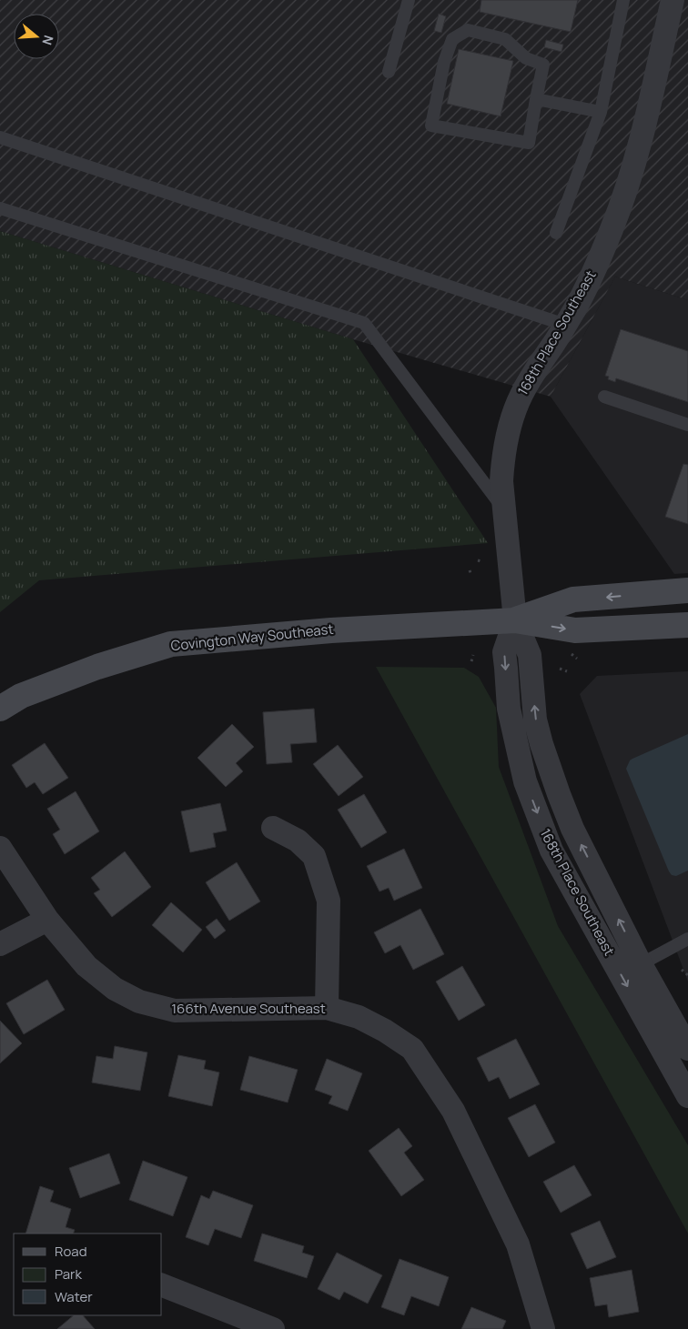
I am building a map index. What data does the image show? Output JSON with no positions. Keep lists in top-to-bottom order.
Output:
{
  "streets": {
    "street": ["168th Place Southeast", "Covington Way Southeast", "166th Avenue Southeast"]
  },
  "crossings": [
    ["168th Place Southeast", "Covington Way Southeast"]
  ],
  "legend": ["Road", "Park", "Water"],
  "north": "right"
}
